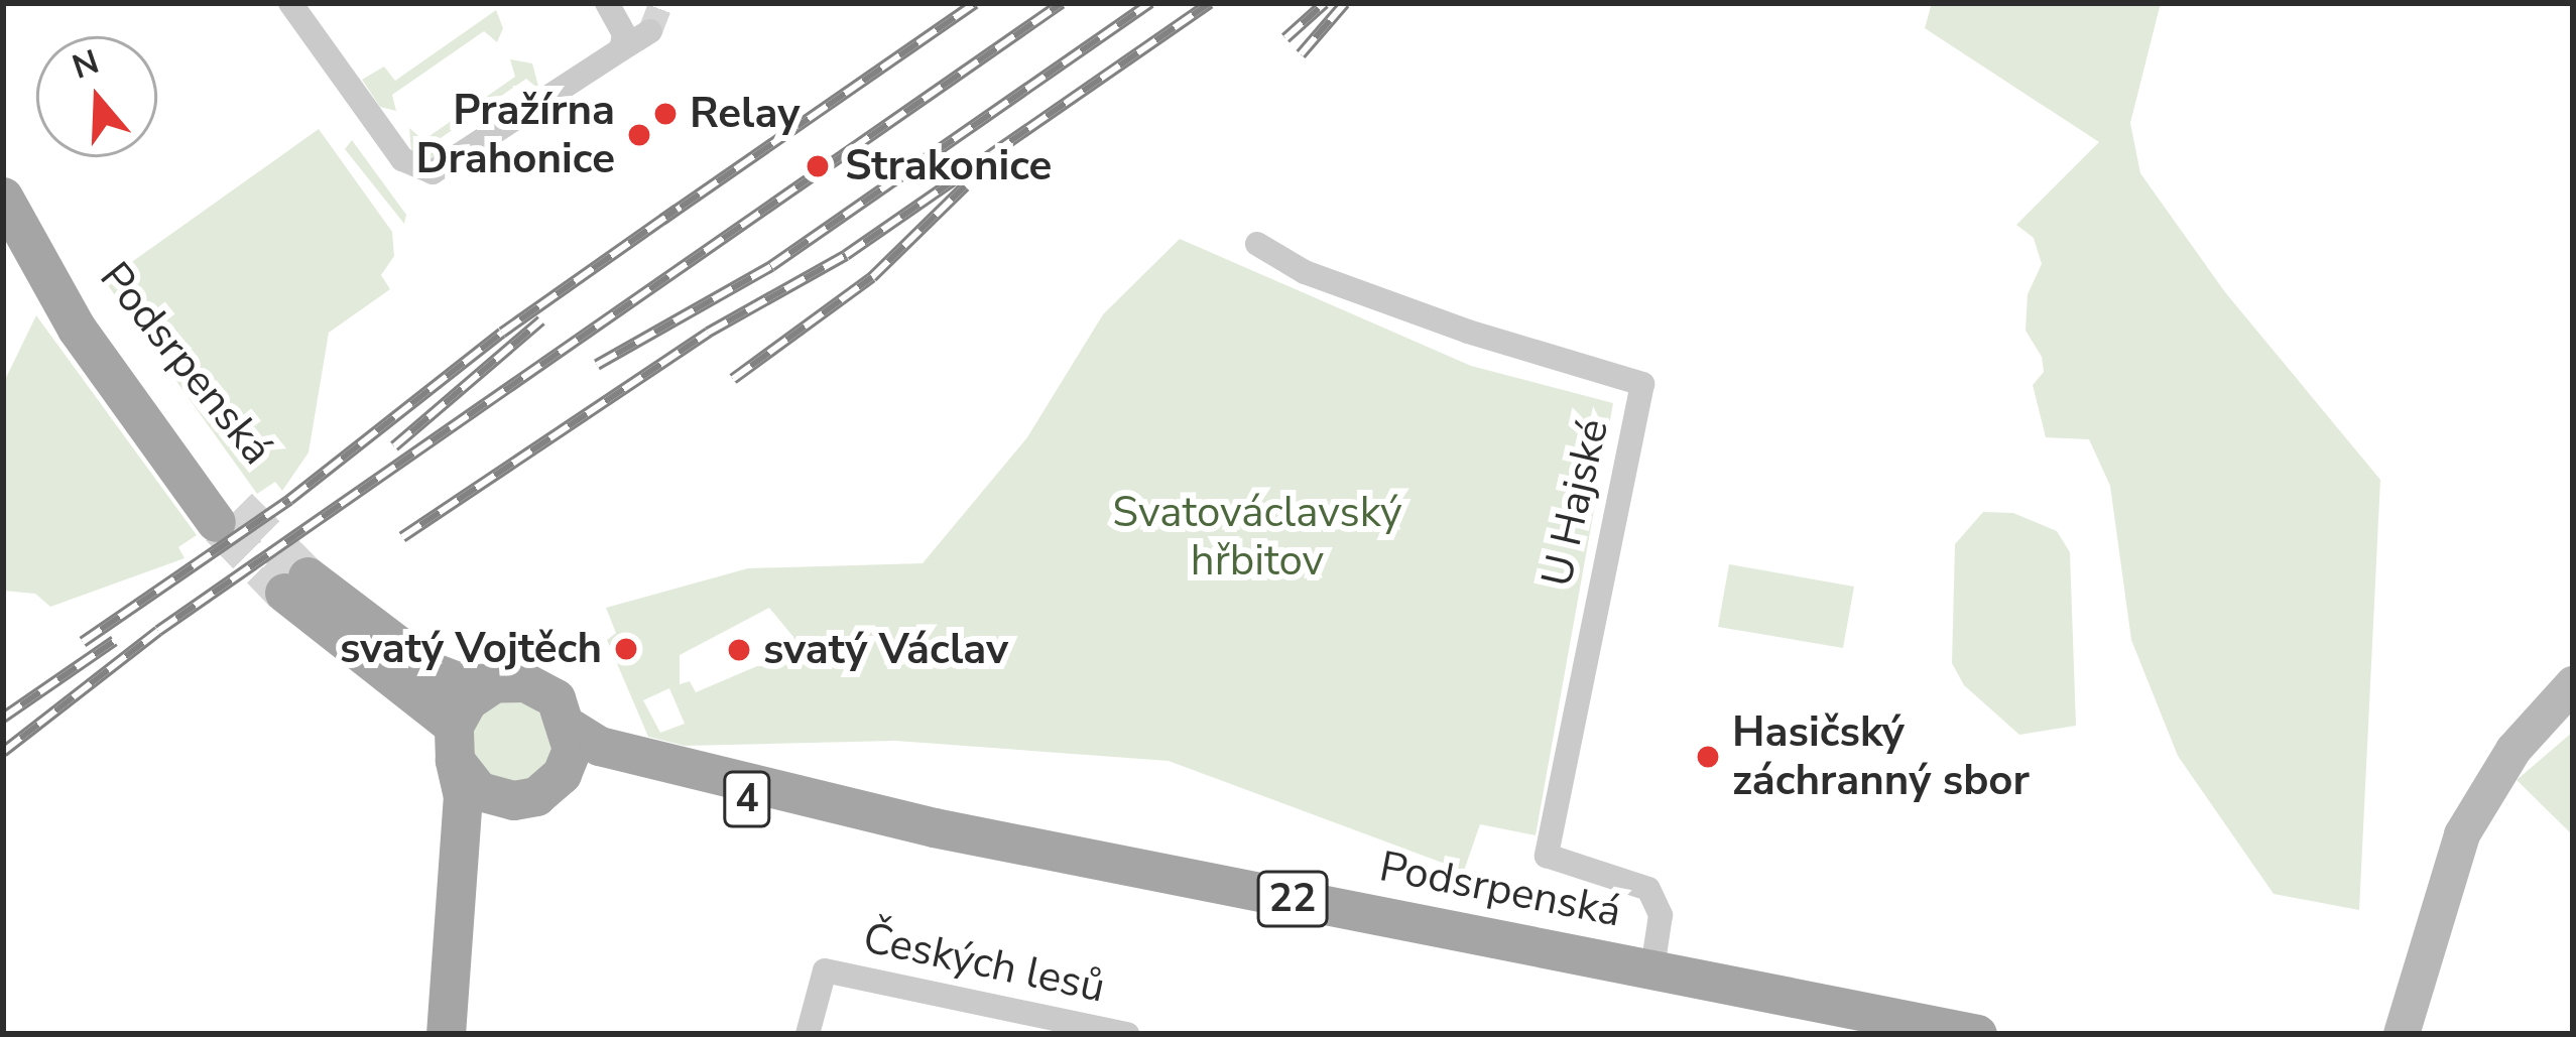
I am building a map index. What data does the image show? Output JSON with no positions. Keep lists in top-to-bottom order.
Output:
{
  "streets": {
    "main road": ["Podsrpenská", "4", "22"],
    "street": ["U Hajské", "Českých lesů"]
  },
  "crossings": [
    ["Podsrpenská", "U Hajské"]
  ],
  "parks": ["Svatováclavský hřbitov"],
  "places": [
    "Relay",
    "Pražírna Drahonice",
    "Strakonice",
    "svatý Vojtěch",
    "svatý Václav",
    "Hasičský záchranný sbor"
  ],
  "north": "top"
}
